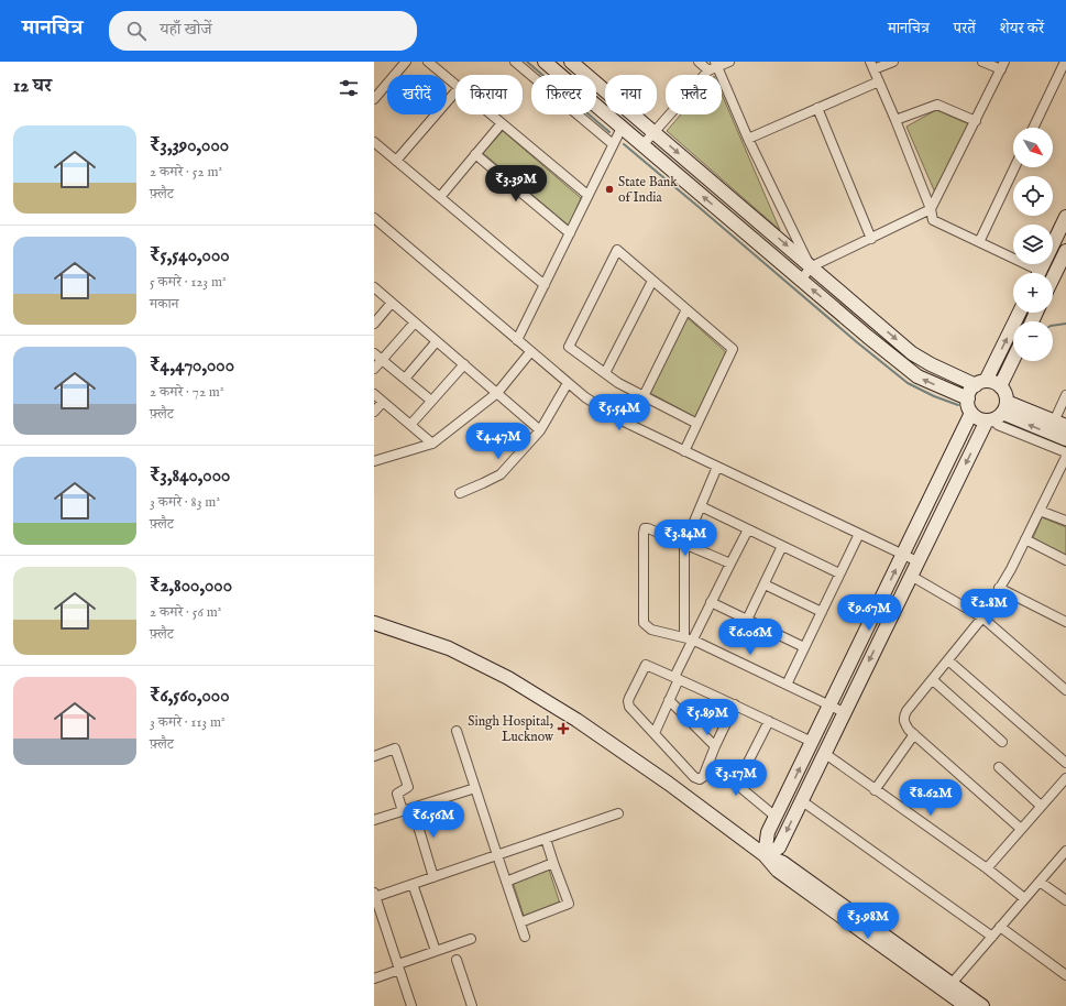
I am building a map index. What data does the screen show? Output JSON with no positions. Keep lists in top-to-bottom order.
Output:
{
  "places": {
    "other": ["State Bank of India"],
    "health": ["Singh Hospital, Lucknow"]
  },
  "north": "bottom right",
  "page": {
    "header": "मानचित्र",
    "search": "यहाँ खोजें",
    "nav": ["मानचित्र", "परतें", "शेयर करें"],
    "heading": "12 घर",
    "chip": [
      "खरीदें",
      "किराया",
      "फ़िल्टर",
      "नया",
      "फ़्लैट"
    ],
    "list": [
      {
        "name": "₹3,390,000",
        "note": "2 कमरे · 52 m² · फ़्लैट"
      },
      {
        "name": "₹5,540,000",
        "note": "5 कमरे · 123 m² · मकान"
      },
      {
        "name": "₹4,470,000",
        "note": "2 कमरे · 72 m² · फ़्लैट"
      },
      {
        "name": "₹3,840,000",
        "note": "3 कमरे · 83 m² · फ़्लैट"
      },
      {
        "name": "₹2,800,000",
        "note": "2 कमरे · 56 m² · फ़्लैट"
      },
      {
        "name": "₹6,560,000",
        "note": "3 कमरे · 113 m² · फ़्लैट"
      }
    ],
    "map_buttons": ["+", "−"],
    "price": [
      "₹3.39M",
      "₹5.54M",
      "₹4.47M",
      "₹3.84M",
      "₹2.8M",
      "₹9.67M",
      "₹6.06M",
      "₹5.89M",
      "₹3.17M",
      "₹8.62M",
      "₹6.56M",
      "₹3.98M"
    ]
  }
}
